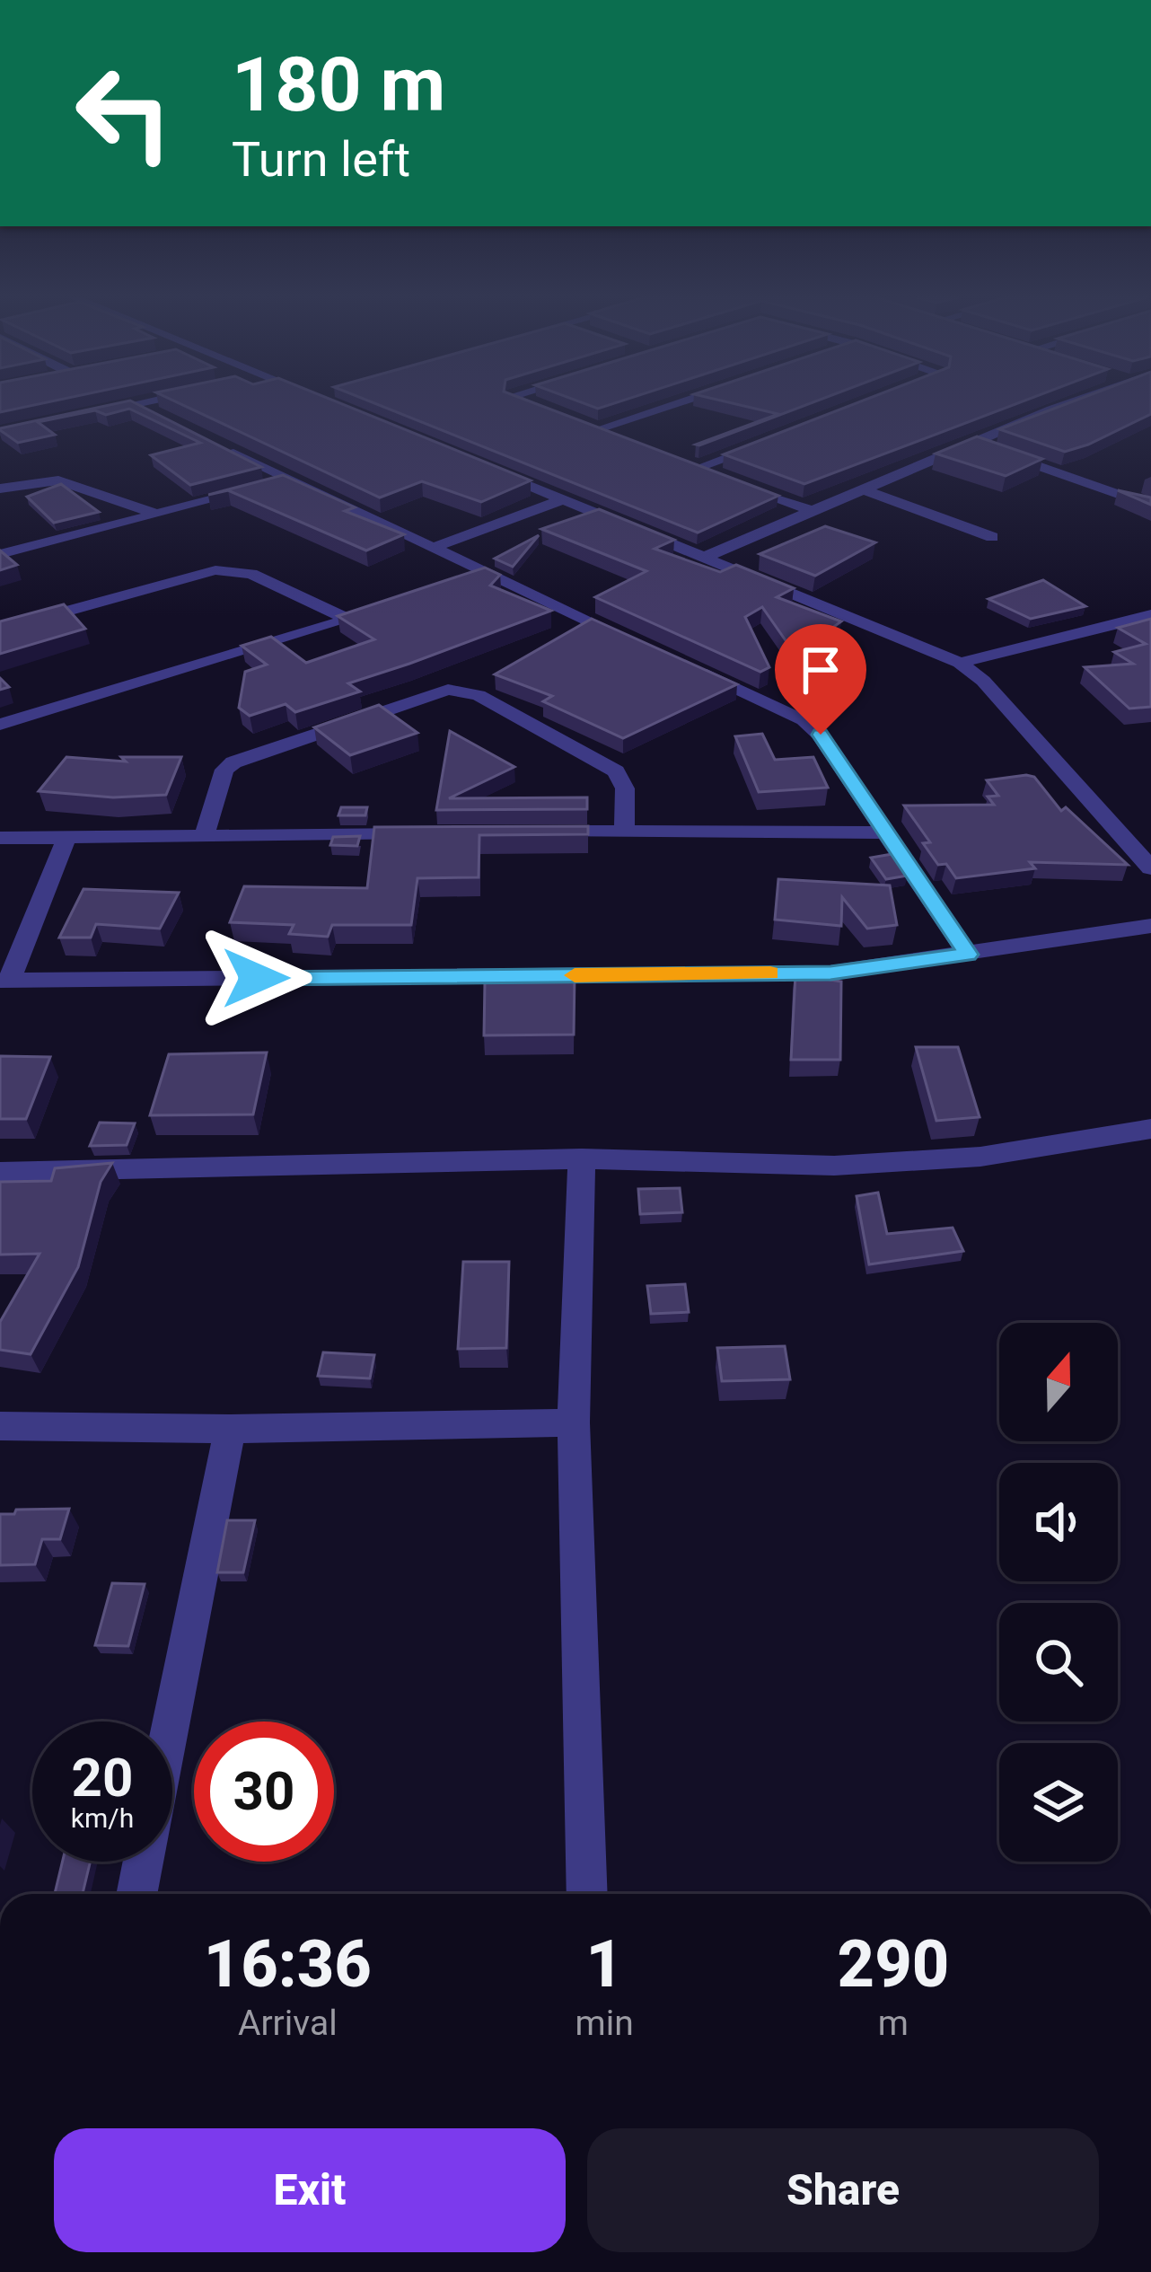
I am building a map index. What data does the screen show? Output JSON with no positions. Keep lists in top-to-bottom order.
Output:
{
  "north": "top",
  "page": {
    "turn": ["180 m", "Turn left"],
    "speed": "20 km/h",
    "limit": "30",
    "eta": [
      "16:36",
      "Arrival",
      "1",
      "min",
      "290",
      "m"
    ],
    "buttons": ["Exit", "Share"]
  }
}
